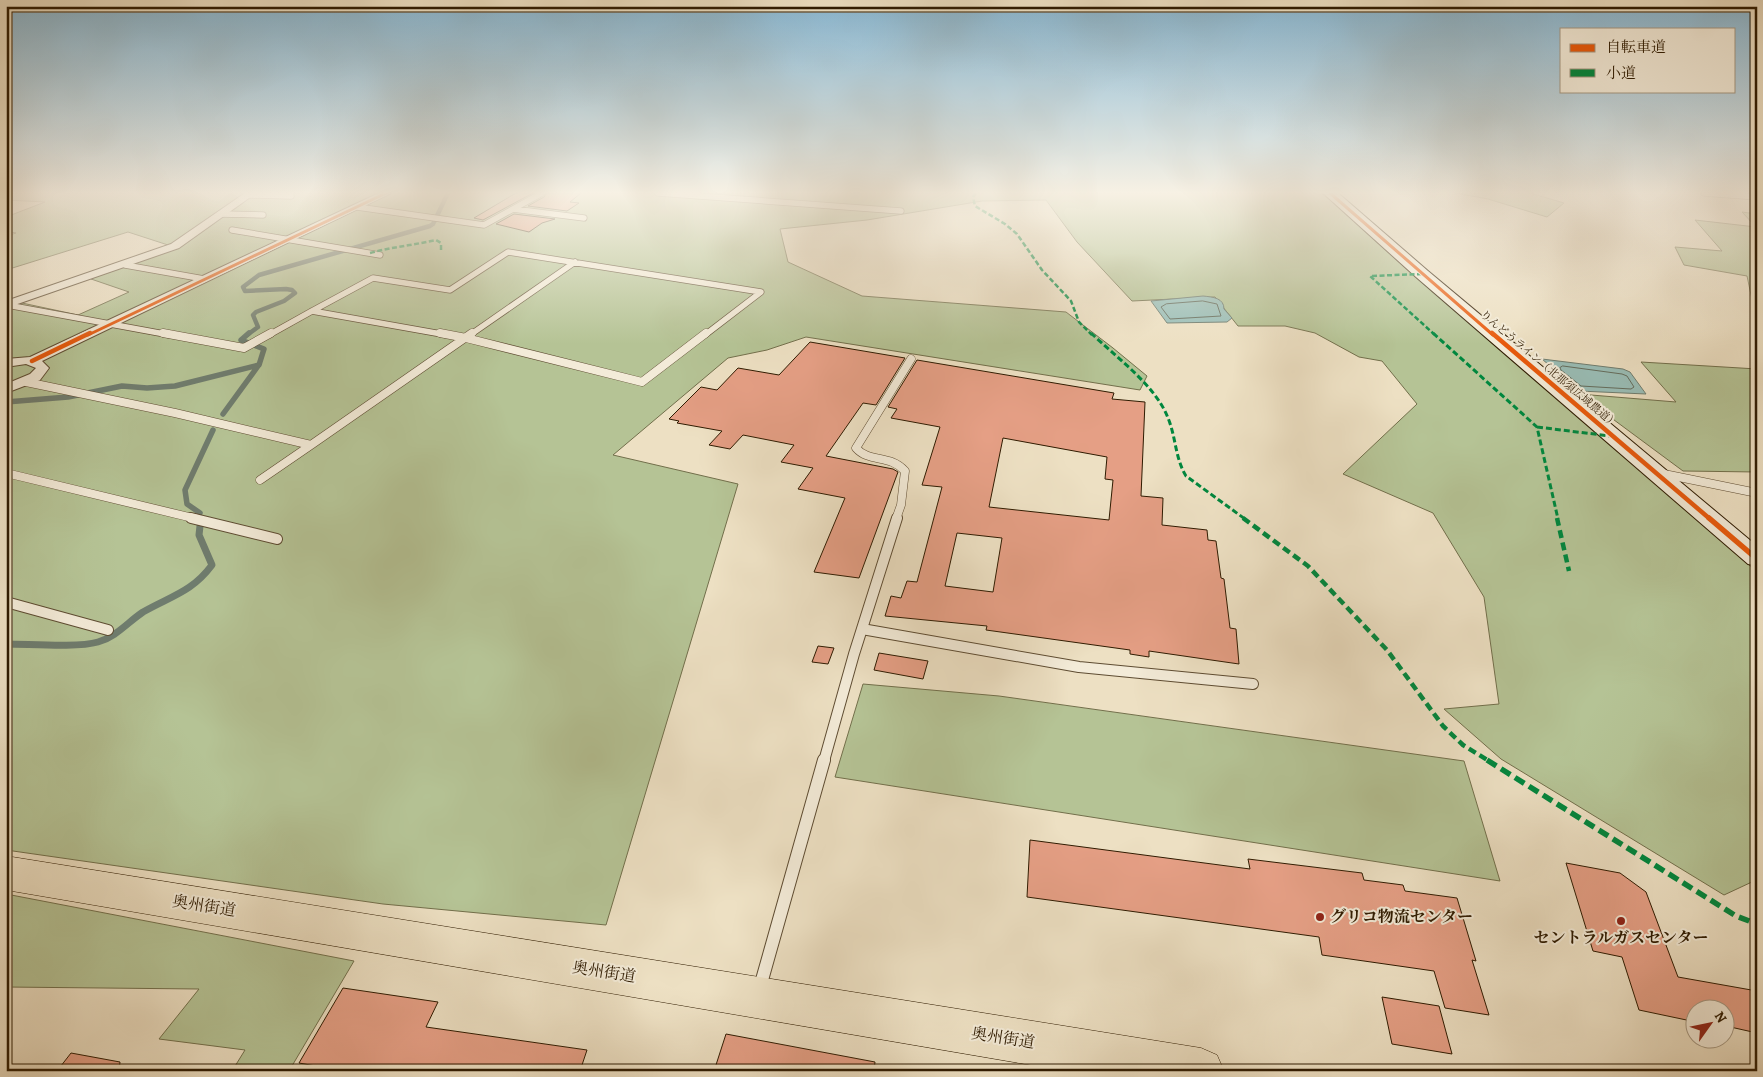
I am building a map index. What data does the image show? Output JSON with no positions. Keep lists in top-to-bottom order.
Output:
{
  "streets": {
    "highway": ["奥州街道"],
    "street": ["りんどうライン（北那須広域農道）"]
  },
  "places": ["グリコ物流センター", "セントラルガスセンター"],
  "legend": ["自転車道", "小道"],
  "north": "top right"
}
